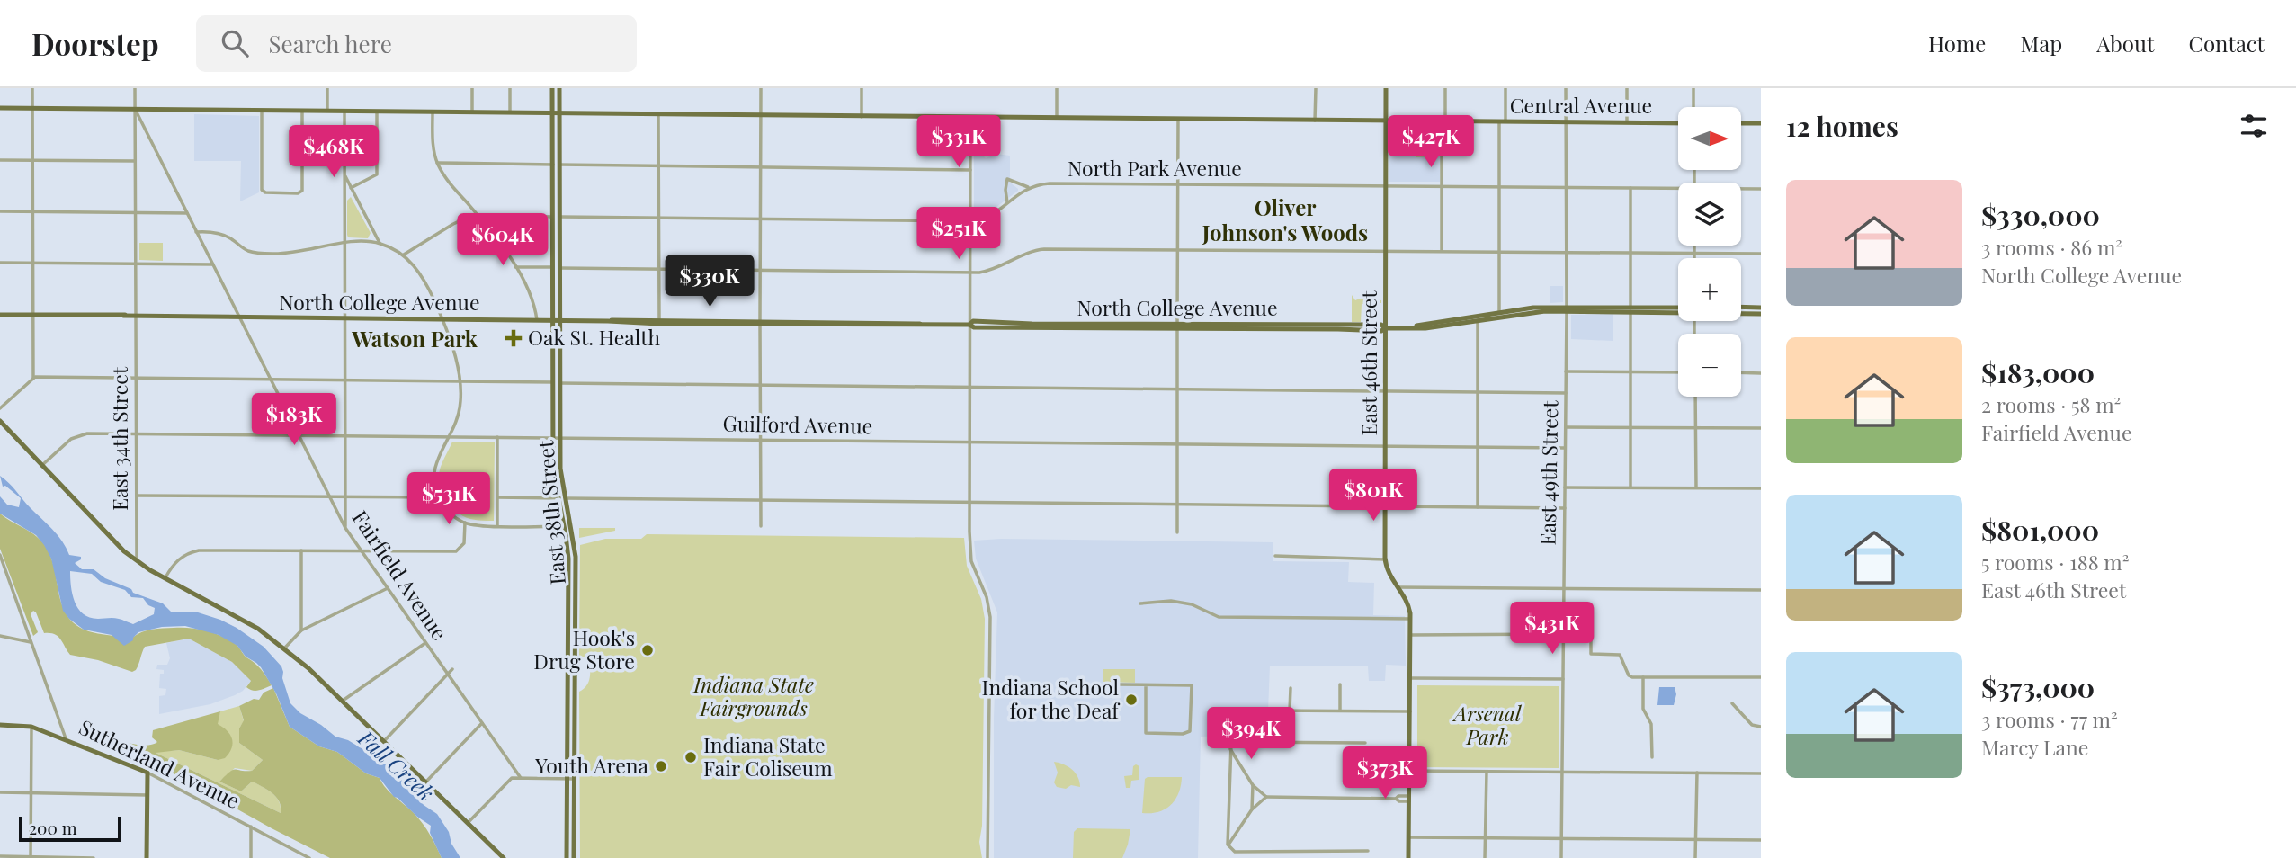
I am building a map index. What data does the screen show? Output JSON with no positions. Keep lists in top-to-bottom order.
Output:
{
  "streets": {
    "main road": [
      "Central Avenue",
      "North College Avenue",
      "East 46th Street",
      "East 38th Street",
      "Sutherland Avenue"
    ],
    "street": [
      "North Park Avenue",
      "Guilford Avenue",
      "East 34th Street",
      "East 49th Street",
      "Fairfield Avenue"
    ]
  },
  "crossings": [
    ["Central Avenue", "East 46th Street"],
    ["Central Avenue", "East 34th Street"],
    ["Central Avenue", "East 49th Street"],
    ["Central Avenue", "East 38th Street"],
    ["Central Avenue", "Fairfield Avenue"],
    ["North Park Avenue", "East 46th Street"],
    ["North Park Avenue", "East 49th Street"],
    ["North College Avenue", "East 46th Street"],
    ["North College Avenue", "East 34th Street"],
    ["North College Avenue", "East 49th Street"],
    ["North College Avenue", "East 38th Street"],
    ["North College Avenue", "Fairfield Avenue"],
    ["East 46th Street", "Guilford Avenue"],
    ["Guilford Avenue", "East 34th Street"],
    ["Guilford Avenue", "East 49th Street"],
    ["Guilford Avenue", "East 38th Street"],
    ["Guilford Avenue", "Fairfield Avenue"],
    ["East 34th Street", "Fairfield Avenue"]
  ],
  "districts": ["Oliver Johnson's Woods", "Watson Park"],
  "water": ["Fall Creek"],
  "parks": ["Indiana State Fairgrounds", "Arsenal Park"],
  "places": {
    "health": ["Oak St. Health"],
    "other": [
      "Hook's Drug Store",
      "Indiana School for the Deaf",
      "Indiana State Fair Coliseum",
      "Youth Arena"
    ]
  },
  "scale_bar": "200 m",
  "north": "right",
  "page": {
    "header": "Doorstep",
    "search": "Search here",
    "nav": [
      "Home",
      "Map",
      "About",
      "Contact"
    ],
    "heading": "12 homes",
    "map_buttons": ["+", "−"],
    "price": [
      "$331K",
      "$427K",
      "$468K",
      "$251K",
      "$604K",
      "$330K",
      "$183K",
      "$801K",
      "$531K",
      "$431K",
      "$394K",
      "$373K"
    ],
    "list": [
      {
        "name": "$330,000",
        "note": "3 rooms · 86 m² · North College Avenue"
      },
      {
        "name": "$183,000",
        "note": "2 rooms · 58 m² · Fairfield Avenue"
      },
      {
        "name": "$801,000",
        "note": "5 rooms · 188 m² · East 46th Street"
      },
      {
        "name": "$373,000",
        "note": "3 rooms · 77 m² · Marcy Lane"
      }
    ],
    "scale": "200 m"
  }
}
